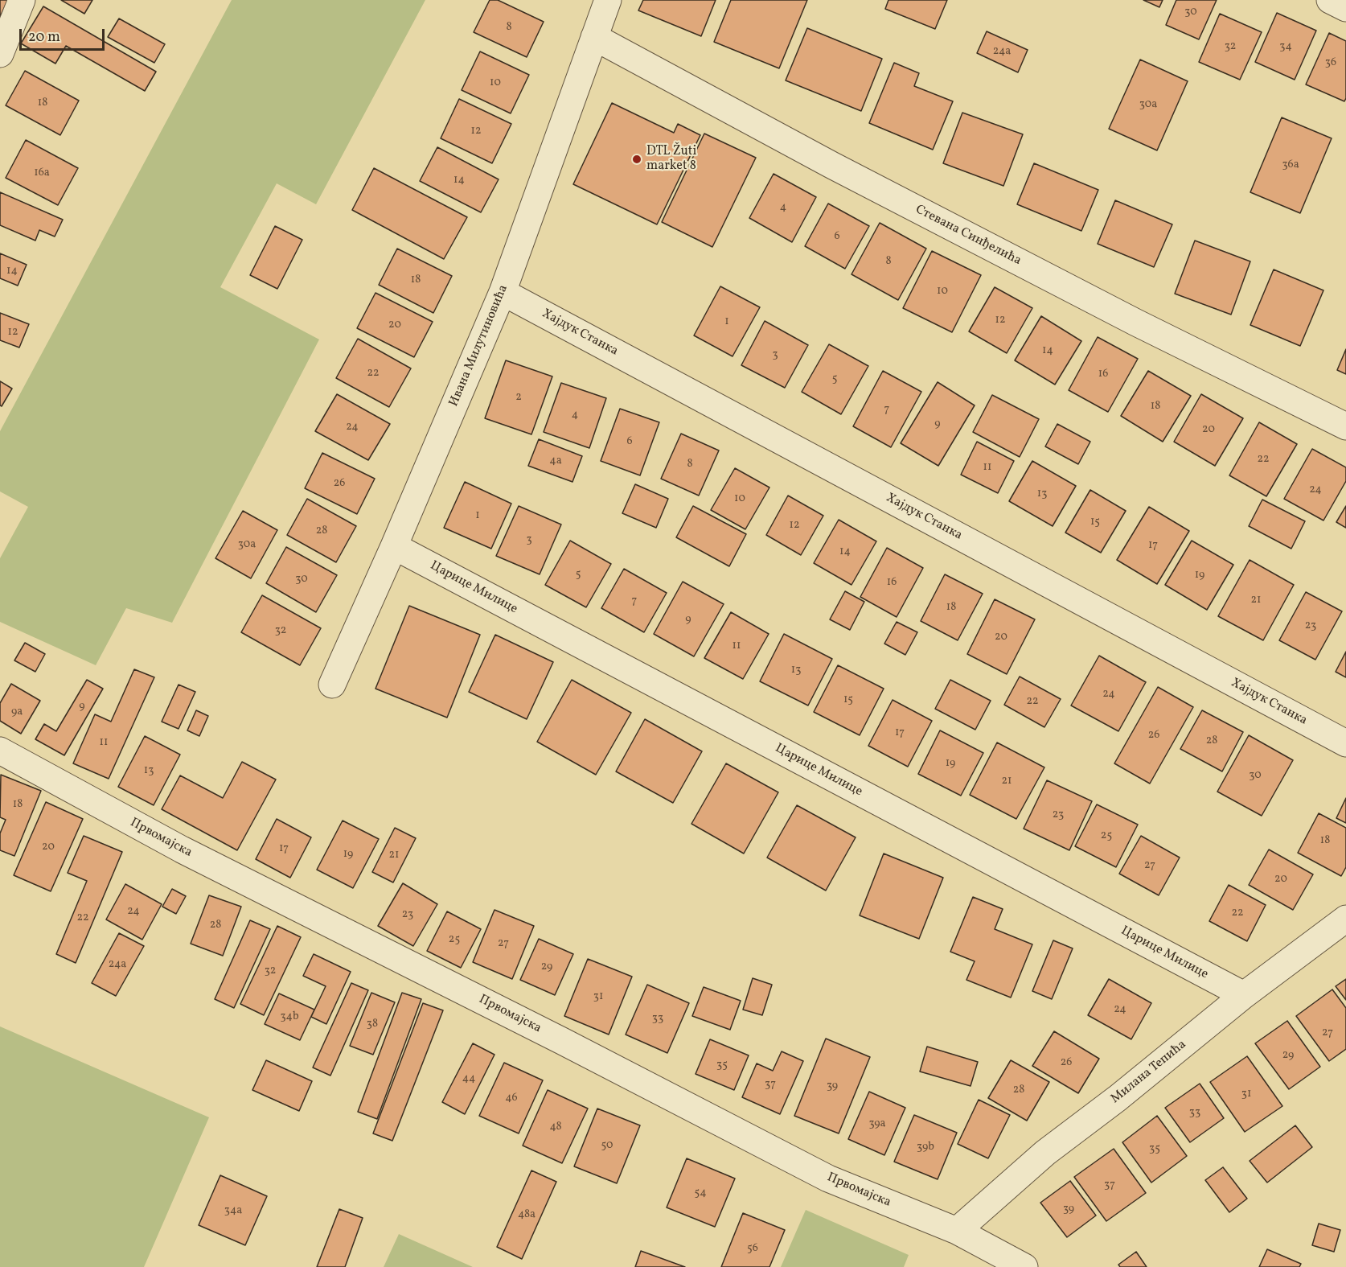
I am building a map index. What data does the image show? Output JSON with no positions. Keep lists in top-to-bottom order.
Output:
{
  "streets": {
    "street": [
      "Стевана Синђелића",
      "Хајдук Станка",
      "Ивана Милутиновића",
      "Царице Милице",
      "Првомајска",
      "Милана Тепића"
    ]
  },
  "crossings": [
    ["Стевана Синђелића", "Ивана Милутиновића"],
    ["Хајдук Станка", "Ивана Милутиновића"],
    ["Ивана Милутиновића", "Царице Милице"],
    ["Царице Милице", "Милана Тепића"],
    ["Првомајска", "Милана Тепића"]
  ],
  "places": ["DTL Žuti market 8"],
  "house_numbers": [
    "30",
    "8",
    "32",
    "34",
    "24a",
    "36",
    "10",
    "18",
    "30a",
    "12",
    "36a",
    "16a",
    "14",
    "4",
    "6",
    "8",
    "14",
    "18",
    "10",
    "12",
    "1",
    "20",
    "12",
    "14",
    "3",
    "22",
    "16",
    "5",
    "2",
    "18",
    "7",
    "4",
    "9",
    "24",
    "20",
    "6",
    "22",
    "4a",
    "8",
    "11",
    "26",
    "24",
    "13",
    "10",
    "1",
    "15",
    "12",
    "28",
    "3",
    "30a",
    "17",
    "14",
    "5",
    "19",
    "30",
    "16",
    "21",
    "7",
    "18",
    "9",
    "23",
    "32",
    "20",
    "11",
    "13",
    "24",
    "15",
    "22",
    "9",
    "9a",
    "17",
    "26",
    "28",
    "11",
    "19",
    "13",
    "30",
    "21",
    "18",
    "23",
    "25",
    "18",
    "20",
    "17",
    "19",
    "21",
    "27",
    "20",
    "24",
    "22",
    "23",
    "22",
    "28",
    "25",
    "27",
    "24a",
    "29",
    "32",
    "31",
    "24",
    "34b",
    "33",
    "38",
    "27",
    "29",
    "26",
    "35",
    "44",
    "37",
    "39",
    "28",
    "31",
    "46",
    "33",
    "39a",
    "48",
    "50",
    "39b",
    "35",
    "37",
    "54",
    "39",
    "34a",
    "48a",
    "56"
  ],
  "scale_bar": "20 m"
}
